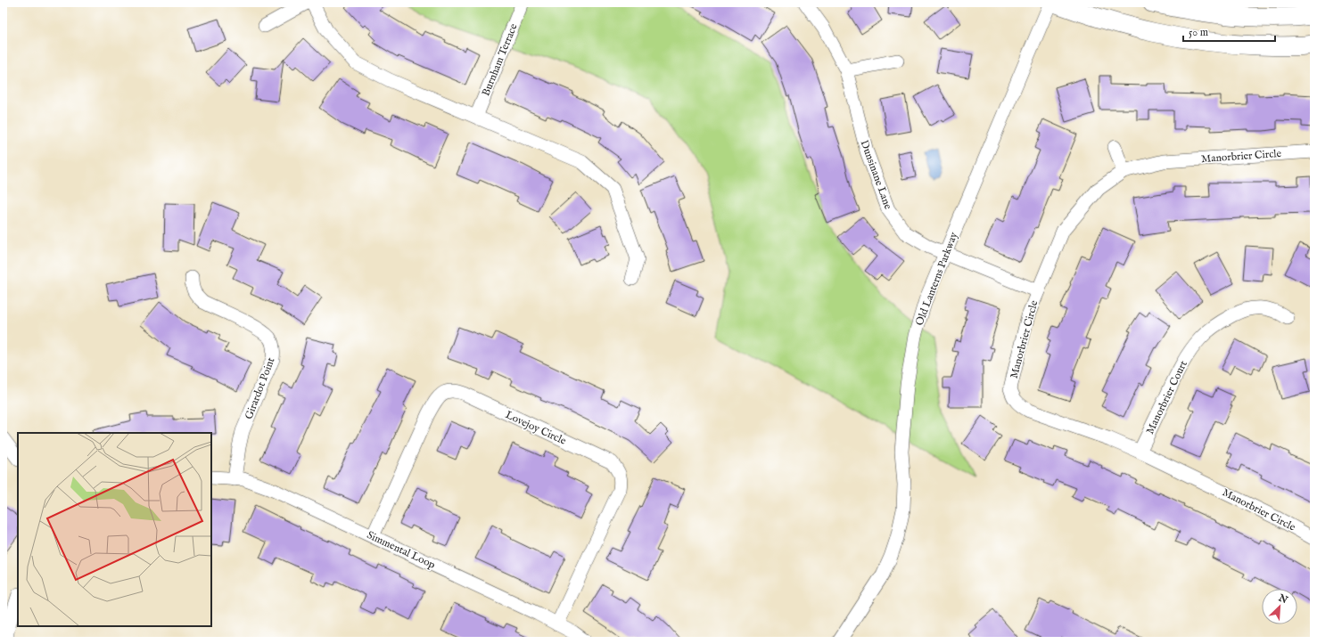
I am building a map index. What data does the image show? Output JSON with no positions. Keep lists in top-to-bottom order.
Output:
{
  "streets": {
    "street": [
      "Burnham Terrace",
      "Manorbrier Circle",
      "Dunsinane Lane",
      "Old Lanterns Parkway",
      "Girardot Point",
      "Manorbrier Court",
      "Lovejoy Circle",
      "Simmental Loop"
    ]
  },
  "crossings": [
    ["Manorbrier Circle", "Dunsinane Lane"],
    ["Manorbrier Circle", "Manorbrier Court"],
    ["Dunsinane Lane", "Old Lanterns Parkway"],
    ["Girardot Point", "Simmental Loop"],
    ["Lovejoy Circle", "Simmental Loop"]
  ],
  "scale_bar": "50 m",
  "north": "top right"
}
